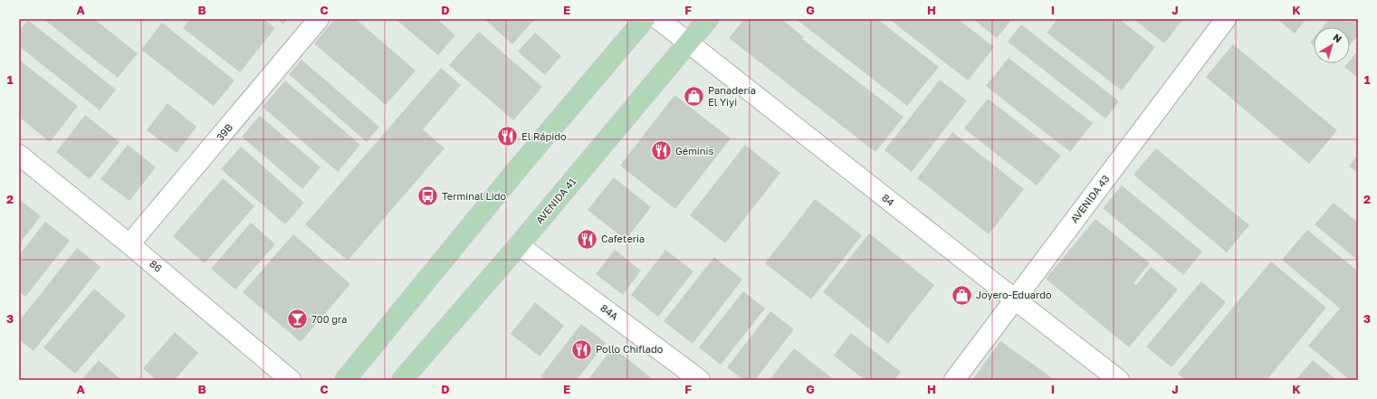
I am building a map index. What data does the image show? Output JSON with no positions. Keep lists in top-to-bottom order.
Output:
{
  "streets": {
    "main road": ["AVENIDA 41"],
    "street": [
      "39B",
      "AVENIDA 43",
      "84",
      "86",
      "84A"
    ]
  },
  "crossings": [
    ["39B", "86"],
    ["AVENIDA 43", "84"],
    ["84", "AVENIDA 41"],
    ["AVENIDA 41", "84A"]
  ],
  "places": {
    "shop": ["Panadería El Yiyi", "Joyero-Eduardo"],
    "restaurant": [
      "El Rápido",
      "Géminis",
      "Cafeteria",
      "Pollo Chiflado"
    ],
    "bus stop": ["Terminal Lido"],
    "bar": ["700 gra"]
  },
  "north": "top right",
  "grid": {
    "columns": [
      "A",
      "B",
      "C",
      "D",
      "E",
      "F",
      "G",
      "H",
      "I",
      "J",
      "K"
    ],
    "rows": ["1", "2", "3"]
  }
}
